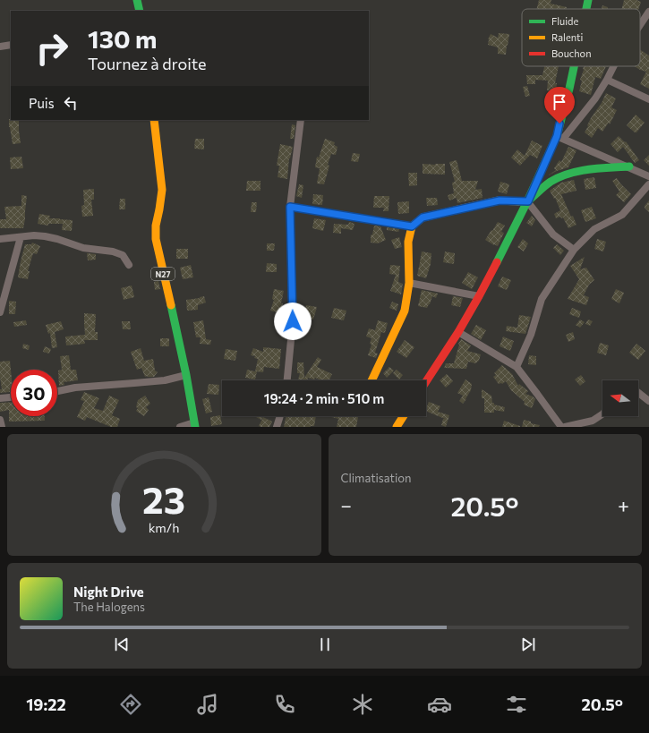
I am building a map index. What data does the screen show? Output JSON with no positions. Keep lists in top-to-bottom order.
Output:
{
  "streets": {
    "street": ["N27"]
  },
  "legend": ["Fluide", "Ralenti", "Bouchon"],
  "north": "left",
  "page": {
    "turn": ["130 m", "Tournez à droite"],
    "then": "Puis",
    "limit": "30",
    "trip": "19:24 · 2 min · 510 m",
    "tile": "Climatisation",
    "heat": ["−", "20.5°", "+"],
    "song": ["Night Drive", "The Halogens"],
    "tabs": ["19:22", "20.5°"],
    "gauge": ["23", "km/h"]
  }
}
